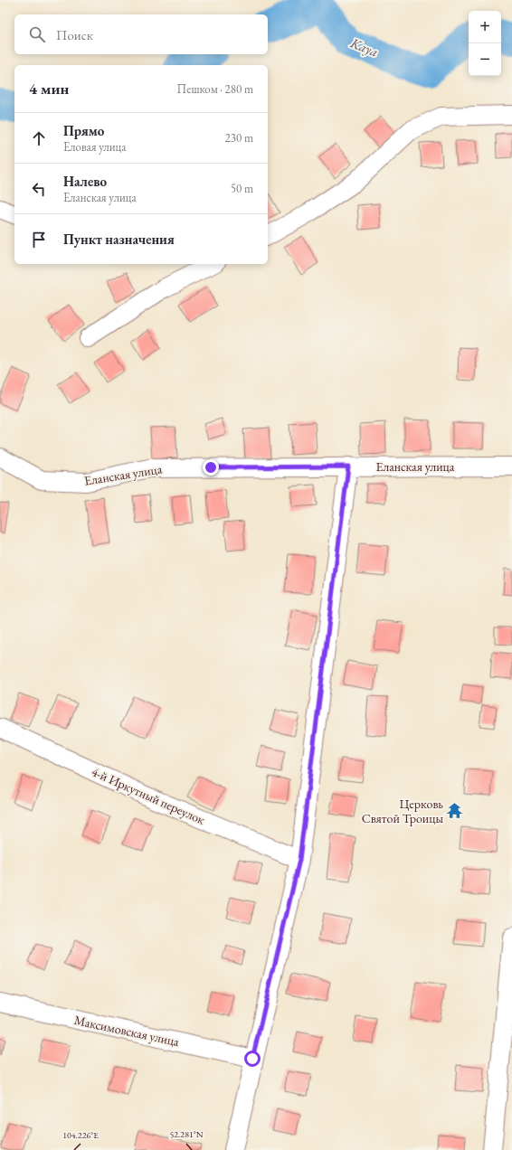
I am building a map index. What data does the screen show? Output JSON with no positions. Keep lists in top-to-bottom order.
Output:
{
  "streets": {
    "street": ["Еланская улица", "4-й Иркутный переулок", "Максимовская улица"]
  },
  "water": ["Kaya"],
  "places": {
    "temple": ["Церковь Святой Троицы"]
  },
  "page": {
    "map_buttons": ["+", "−"],
    "search": "Поиск",
    "heading": ["4 мин", "Пешком · 280 m"],
    "list": [
      ["Прямо", "Еловая улица", "230 m"],
      ["Налево", "Еланская улица", "50 m"],
      "Пункт назначения"
    ]
  },
  "coordinates": ["52.281°N", "104.226°E"]
}
